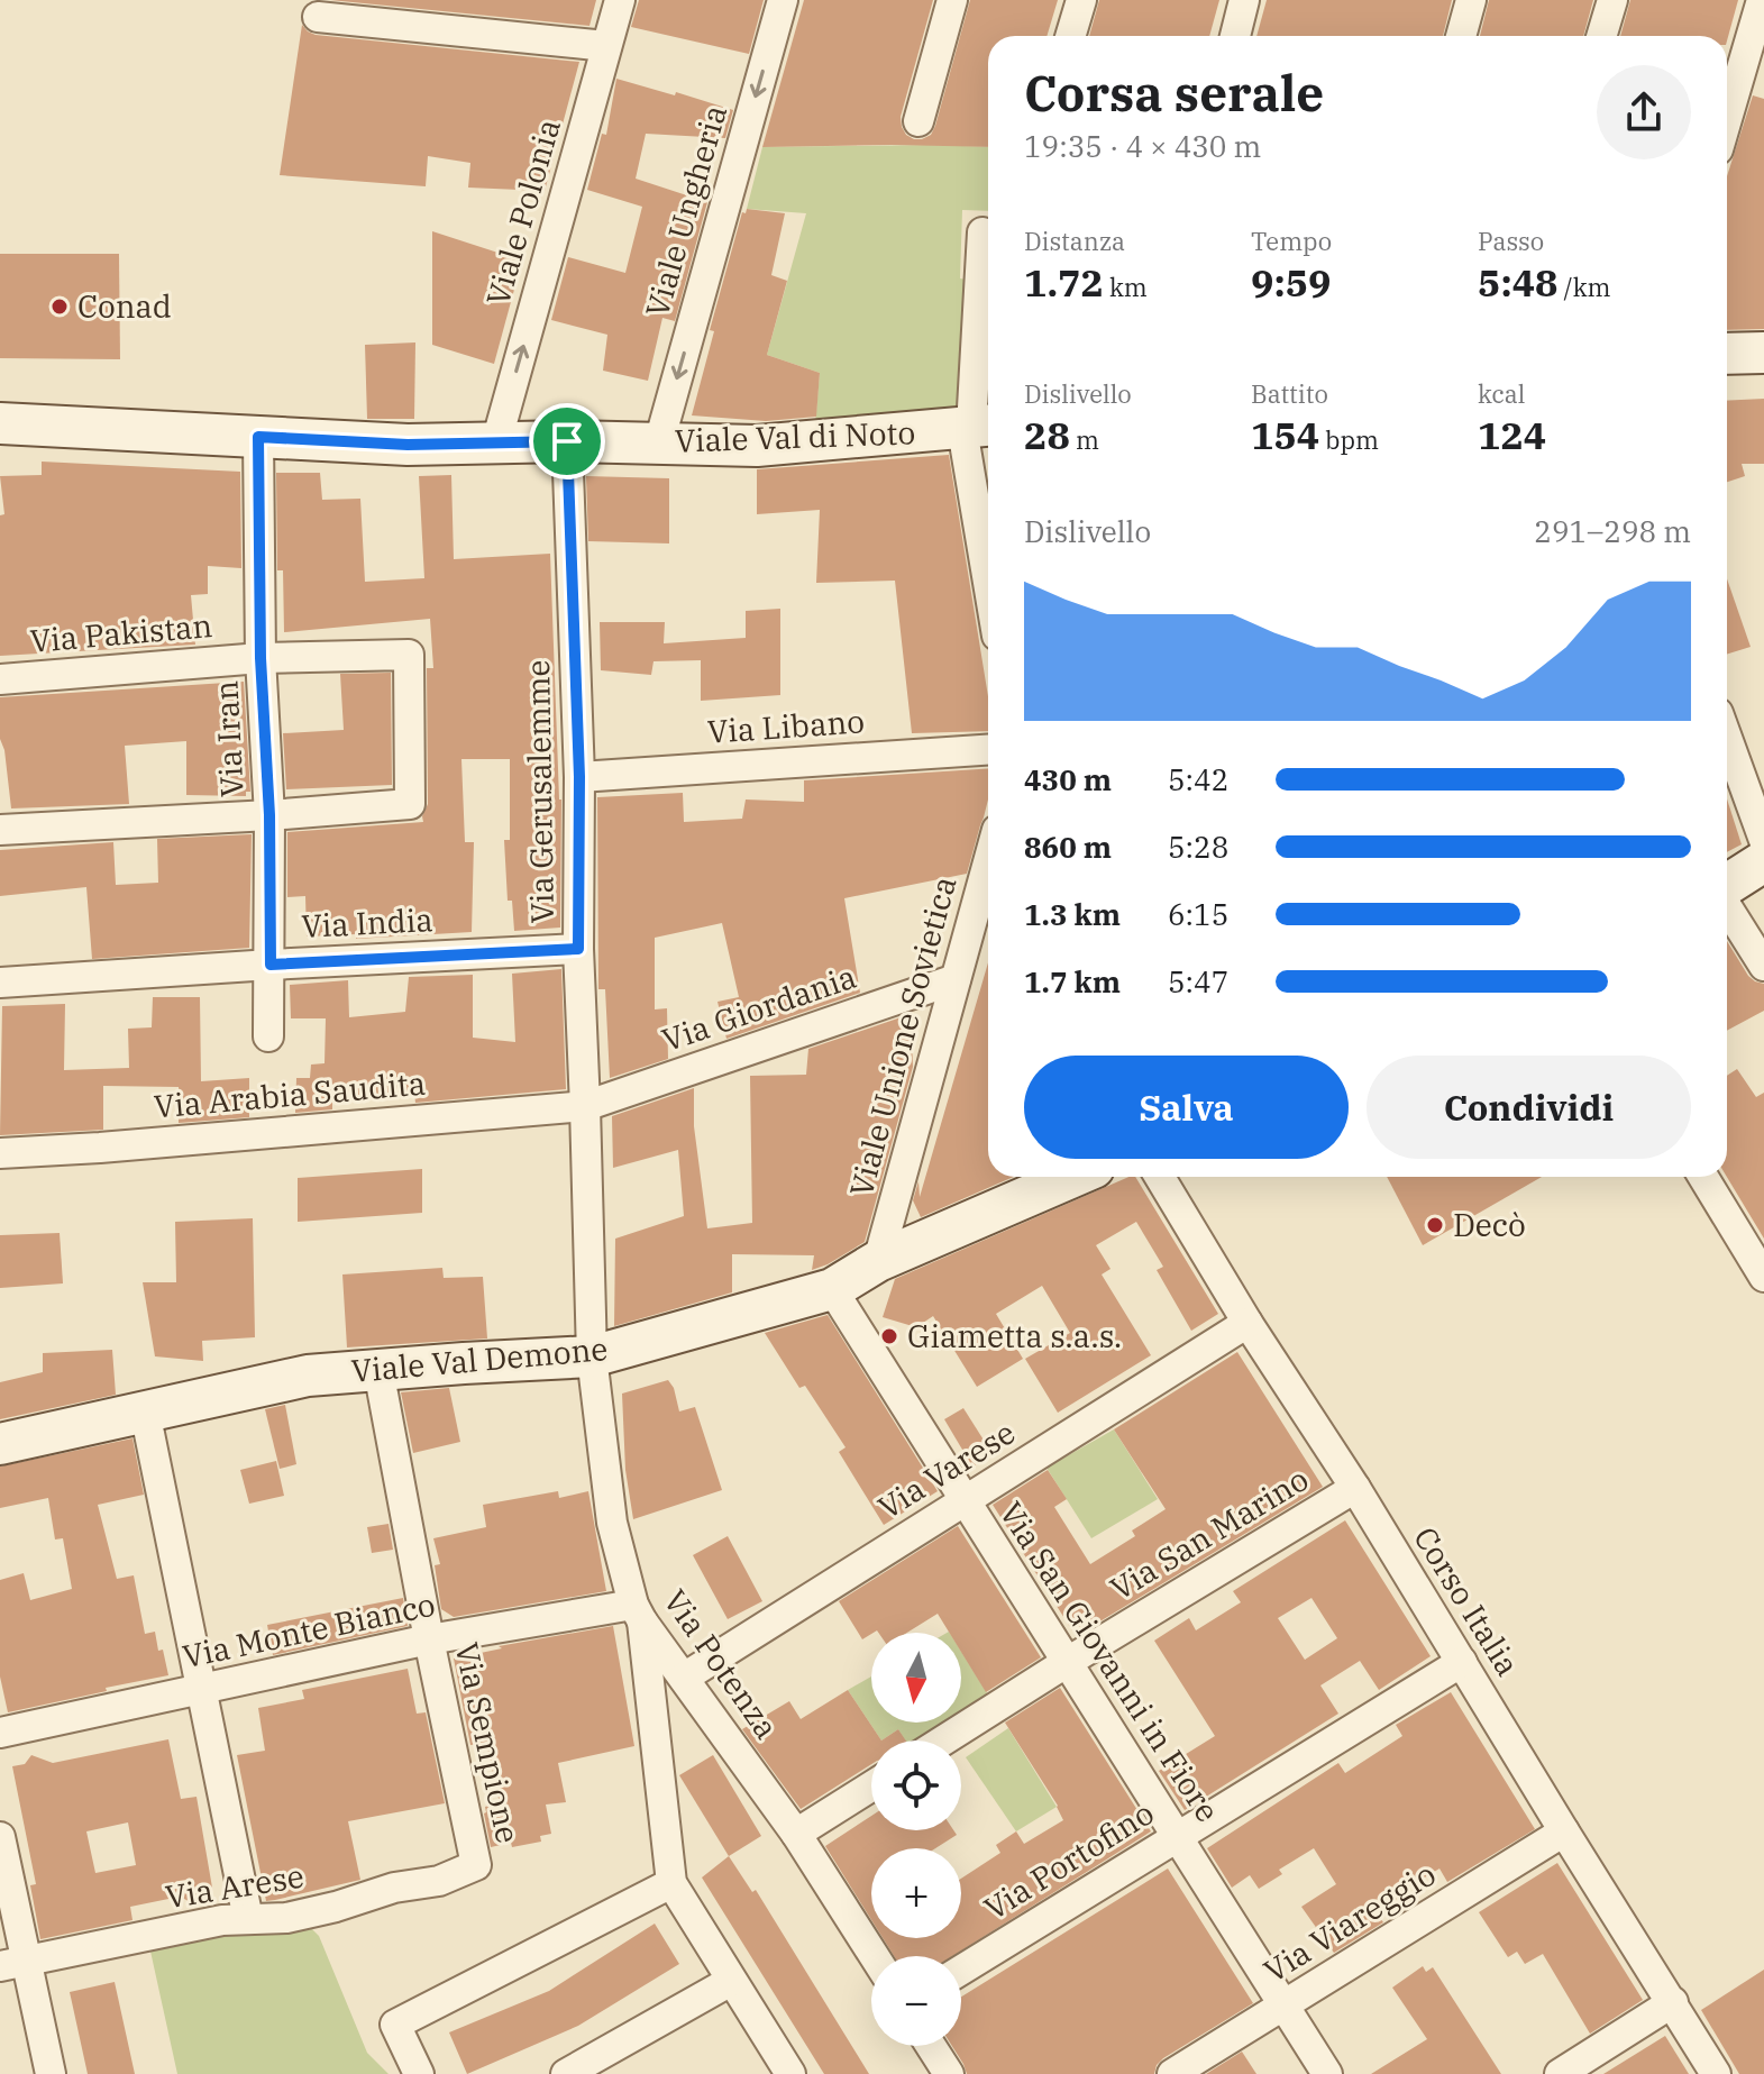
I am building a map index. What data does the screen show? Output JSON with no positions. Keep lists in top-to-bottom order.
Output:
{
  "streets": {
    "street": [
      "Viale Ungheria",
      "Viale Polonia",
      "Viale Val di Noto",
      "Via Pakistan",
      "Via Libano",
      "Via Iran",
      "Via Gerusalemme",
      "Via India",
      "Via Giordania",
      "Viale Unione Sovietica",
      "Via Arabia Saudita",
      "Viale Val Demone",
      "Via Varese",
      "Via San Marino",
      "Corso Italia",
      "Via Monte Bianco",
      "Via San Giovanni in Fiore",
      "Via Potenza",
      "Via Sempione",
      "Via Portofino",
      "Via Arese",
      "Via Viareggio"
    ]
  },
  "crossings": [
    ["Viale Ungheria", "Viale Val di Noto"],
    ["Viale Polonia", "Viale Val di Noto"],
    ["Viale Val di Noto", "Via Iran"],
    ["Viale Val di Noto", "Via Gerusalemme"],
    ["Via Pakistan", "Via Iran"],
    ["Via Libano", "Via Gerusalemme"],
    ["Via Iran", "Via India"],
    ["Via Gerusalemme", "Via India"],
    ["Via Gerusalemme", "Via Giordania"],
    ["Via Gerusalemme", "Via Arabia Saudita"],
    ["Via Gerusalemme", "Viale Val Demone"],
    ["Via Gerusalemme", "Via Potenza"],
    ["Via Giordania", "Viale Unione Sovietica"],
    ["Via Giordania", "Via Arabia Saudita"],
    ["Viale Unione Sovietica", "Viale Val Demone"],
    ["Viale Val Demone", "Via San Giovanni in Fiore"],
    ["Viale Val Demone", "Via Potenza"],
    ["Viale Val Demone", "Via Sempione"],
    ["Via Varese", "Corso Italia"],
    ["Via Varese", "Via San Giovanni in Fiore"],
    ["Via Varese", "Via Potenza"],
    ["Via San Marino", "Corso Italia"],
    ["Via San Marino", "Via San Giovanni in Fiore"],
    ["Corso Italia", "Via Portofino"],
    ["Corso Italia", "Via Viareggio"],
    ["Via Monte Bianco", "Via Potenza"],
    ["Via Monte Bianco", "Via Sempione"],
    ["Via San Giovanni in Fiore", "Via Portofino"],
    ["Via San Giovanni in Fiore", "Via Viareggio"],
    ["Via Sempione", "Via Arese"]
  ],
  "one_way": ["Viale Ungheria", "Viale Polonia"],
  "places": ["Conad", "Decò", "Giametta s.a.s."],
  "north": "bottom",
  "page": {
    "heading": ["Corsa serale", "19:35 · 4 × 430 m"],
    "stats": [
      ["Distanza", "1.72 km"],
      ["Tempo", "9:59"],
      ["Passo", "5:48 /km"],
      ["Dislivello", "28 m"],
      ["Battito", "154 bpm"],
      ["kcal", "124"]
    ],
    "chart": ["Dislivello", "291–298 m"],
    "list": [
      {
        "name": "430 m",
        "note": "5:42"
      },
      {
        "name": "860 m",
        "note": "5:28"
      },
      {
        "name": "1.3 km",
        "note": "6:15"
      },
      {
        "name": "1.7 km",
        "note": "5:47"
      }
    ],
    "buttons": ["Salva", "Condividi"],
    "map_buttons": ["+", "−"]
  }
}
